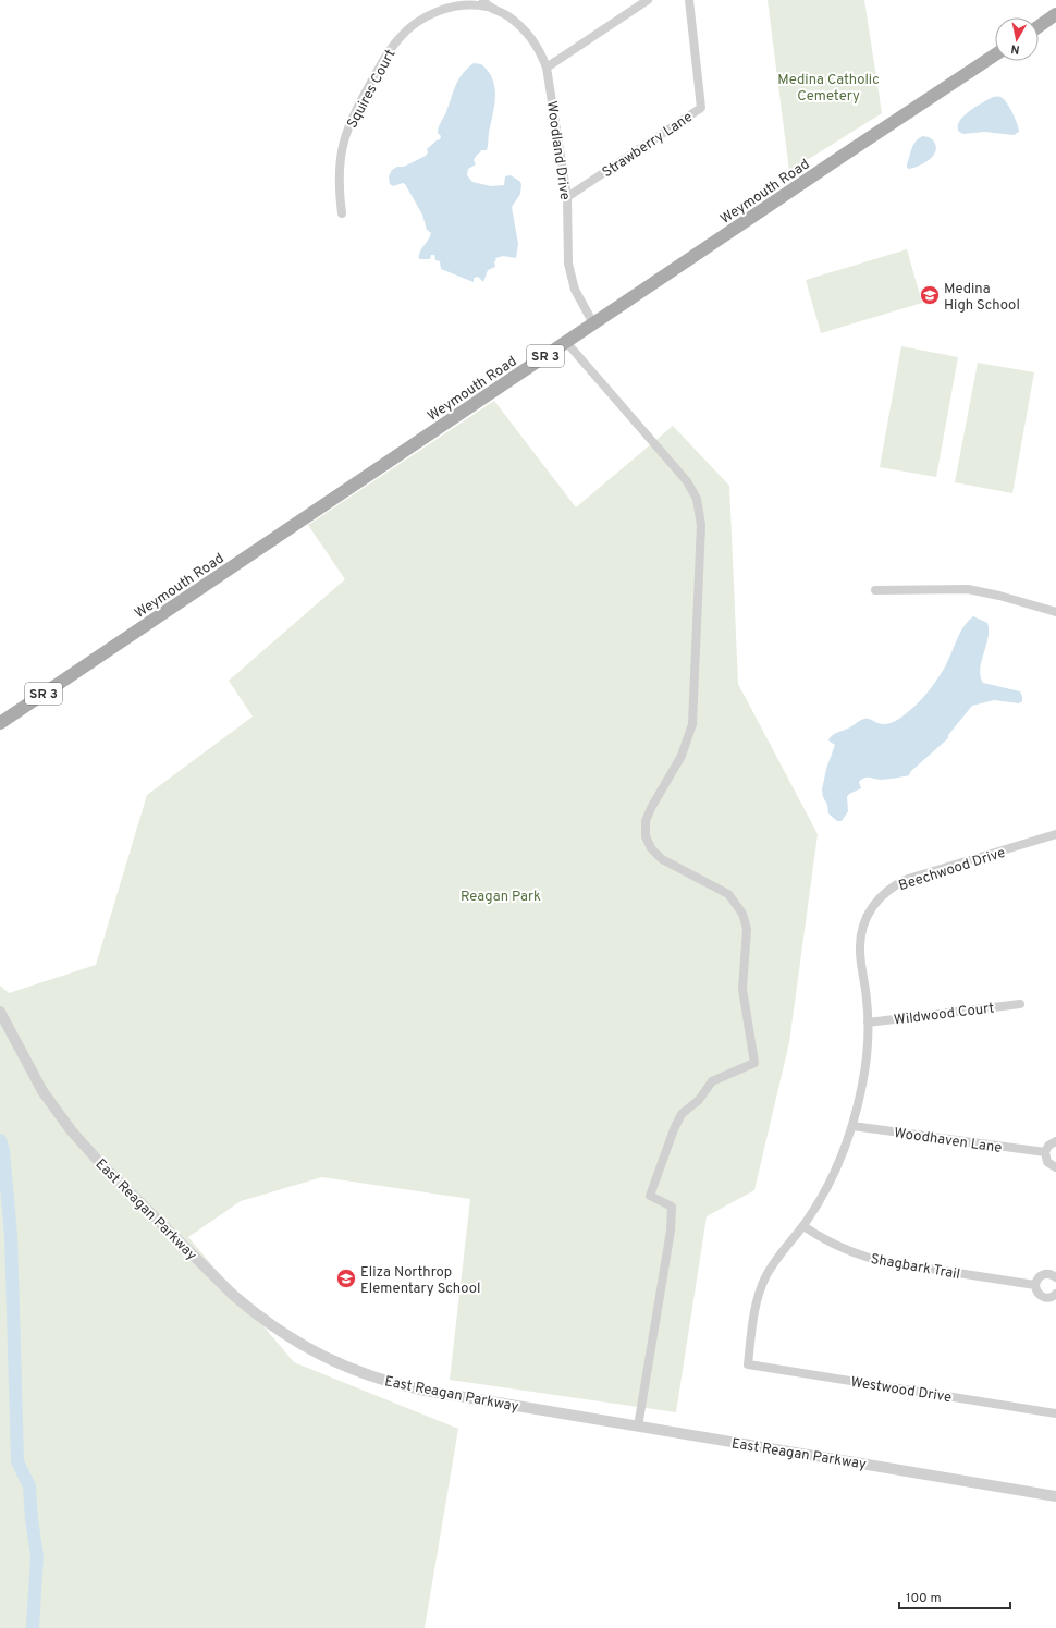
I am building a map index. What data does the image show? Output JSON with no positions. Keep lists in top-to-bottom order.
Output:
{
  "streets": {
    "main road": ["Weymouth Road", "SR 3"],
    "street": [
      "Squires Court",
      "Strawberry Lane",
      "Woodland Drive",
      "Beechwood Drive",
      "Wildwood Court",
      "Woodhaven Lane",
      "East Reagan Parkway",
      "Shagbark Trail",
      "Westwood Drive"
    ]
  },
  "crossings": [
    ["Squires Court", "Woodland Drive"],
    ["Strawberry Lane", "Woodland Drive"],
    ["Woodland Drive", "Weymouth Road"],
    ["Beechwood Drive", "Wildwood Court"],
    ["Beechwood Drive", "Woodhaven Lane"],
    ["Beechwood Drive", "Shagbark Trail"],
    ["Beechwood Drive", "Westwood Drive"]
  ],
  "parks": ["Medina Catholic Cemetery", "Reagan Park"],
  "places": {
    "school or university": ["Medina High School", "Eliza Northrop Elementary School"]
  },
  "scale_bar": "100 m",
  "north": "bottom"
}
